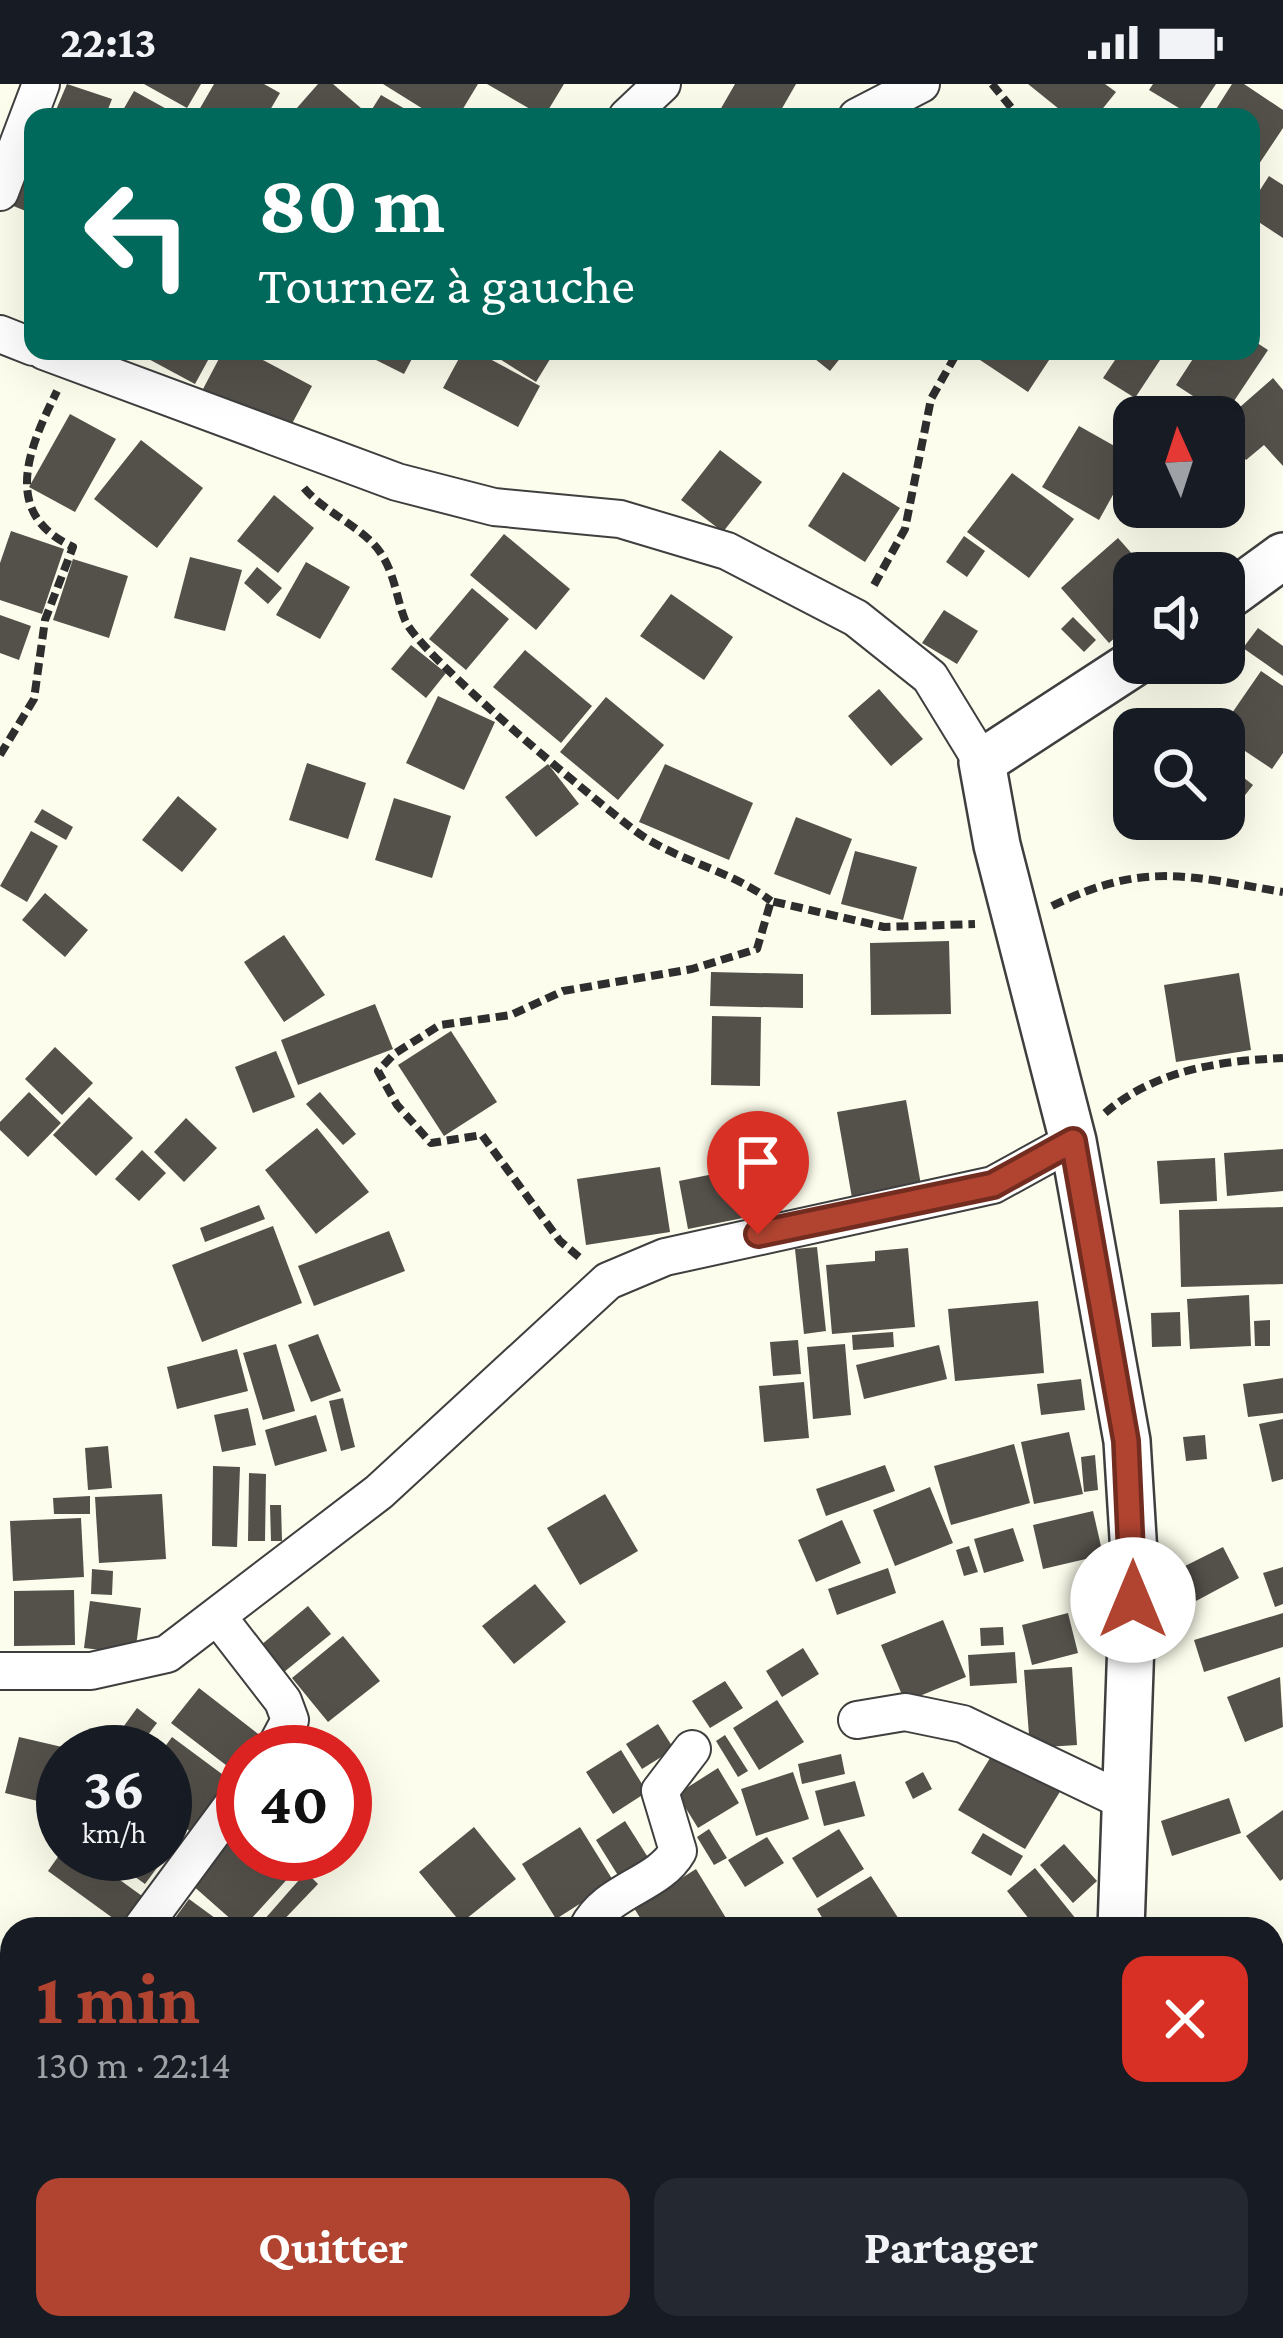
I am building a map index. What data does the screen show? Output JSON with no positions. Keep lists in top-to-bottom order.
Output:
{
  "north": "top",
  "page": {
    "status": "22:13",
    "turn": ["80 m", "Tournez à gauche"],
    "speed": "36 km/h",
    "limit": "40",
    "heading": ["1 min", "130 m · 22:14"],
    "buttons": ["Quitter", "Partager"]
  }
}
